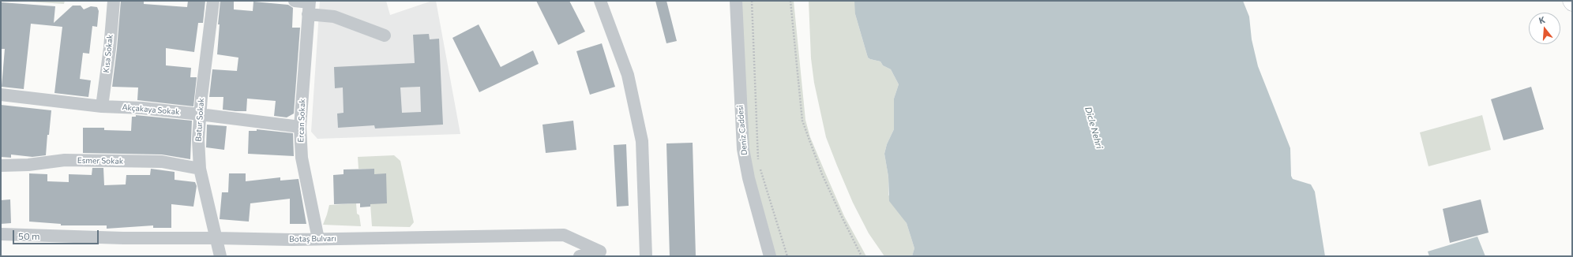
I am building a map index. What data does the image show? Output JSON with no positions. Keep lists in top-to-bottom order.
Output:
{
  "streets": {
    "street": [
      "Kısa Sokak",
      "Akçakaya Sokak",
      "Batur Sokak",
      "Ercan Sokak",
      "Deniz Caddesi",
      "Esmer Sokak",
      "Botaş Bulvarı"
    ]
  },
  "crossings": [
    ["Kısa Sokak", "Akçakaya Sokak"],
    ["Akçakaya Sokak", "Batur Sokak"],
    ["Akçakaya Sokak", "Ercan Sokak"],
    ["Batur Sokak", "Esmer Sokak"],
    ["Batur Sokak", "Botaş Bulvarı"],
    ["Ercan Sokak", "Botaş Bulvarı"]
  ],
  "water": ["Dicle Nehri"],
  "scale_bar": "50 m",
  "north": "top"
}
